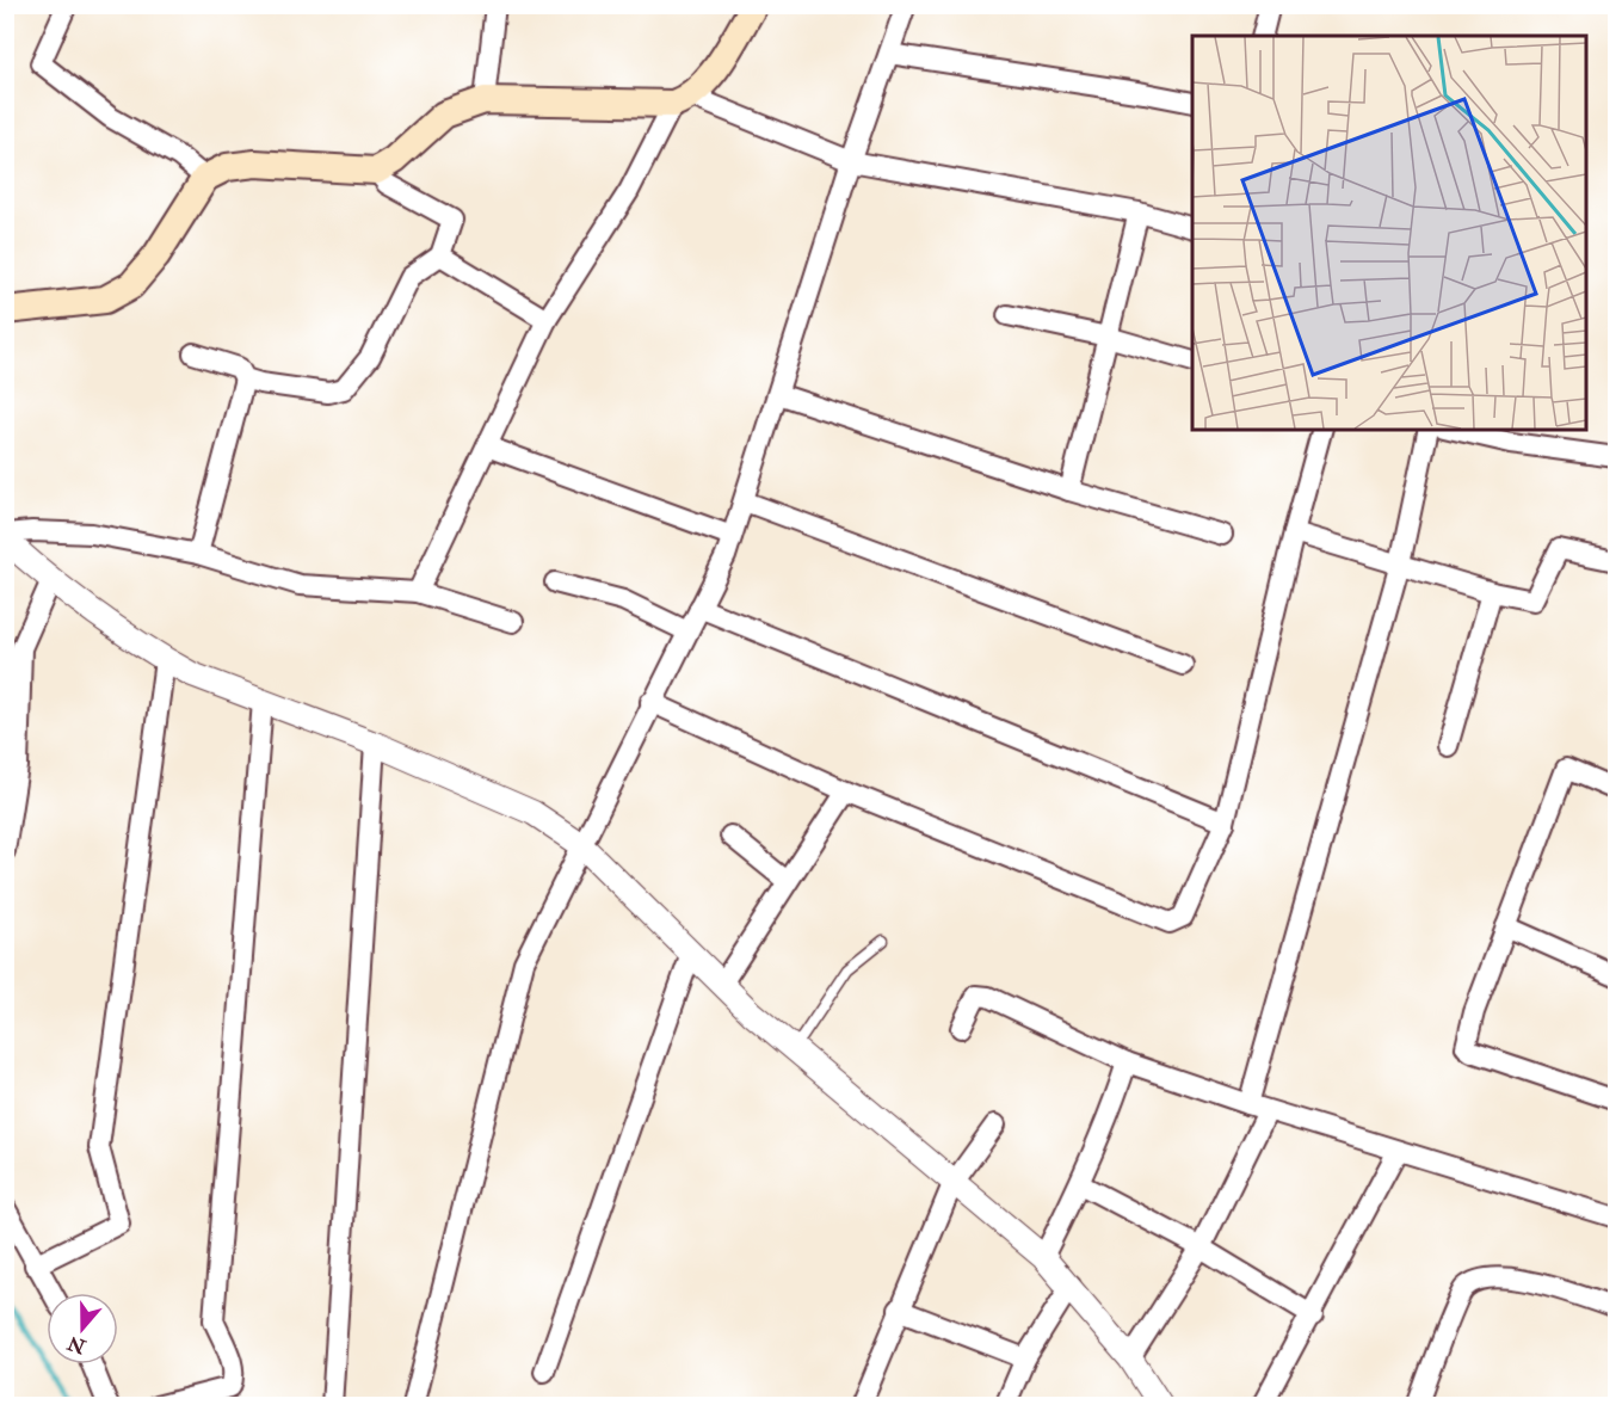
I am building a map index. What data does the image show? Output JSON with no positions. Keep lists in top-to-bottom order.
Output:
{
  "north": "bottom"
}
